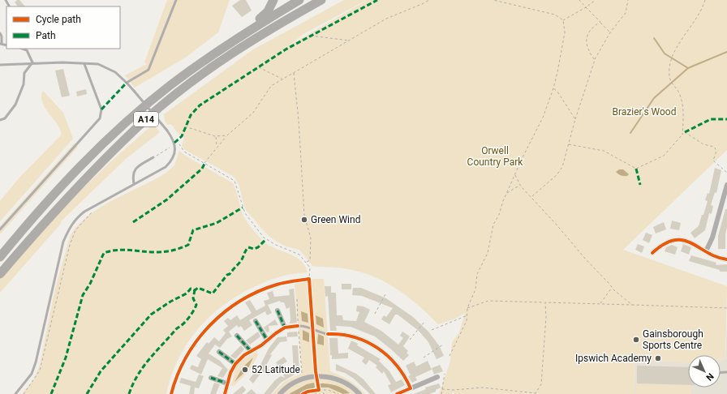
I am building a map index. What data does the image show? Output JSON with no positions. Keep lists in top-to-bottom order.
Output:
{
  "streets": {
    "highway": ["A14"]
  },
  "parks": ["Brazier's Wood", "Orwell Country Park"],
  "places": [
    "Green Wind",
    "Gainsborough Sports Centre",
    "Ipswich Academy",
    "52 Latitude"
  ],
  "legend": ["Cycle path", "Path"],
  "north": "bottom right"
}
